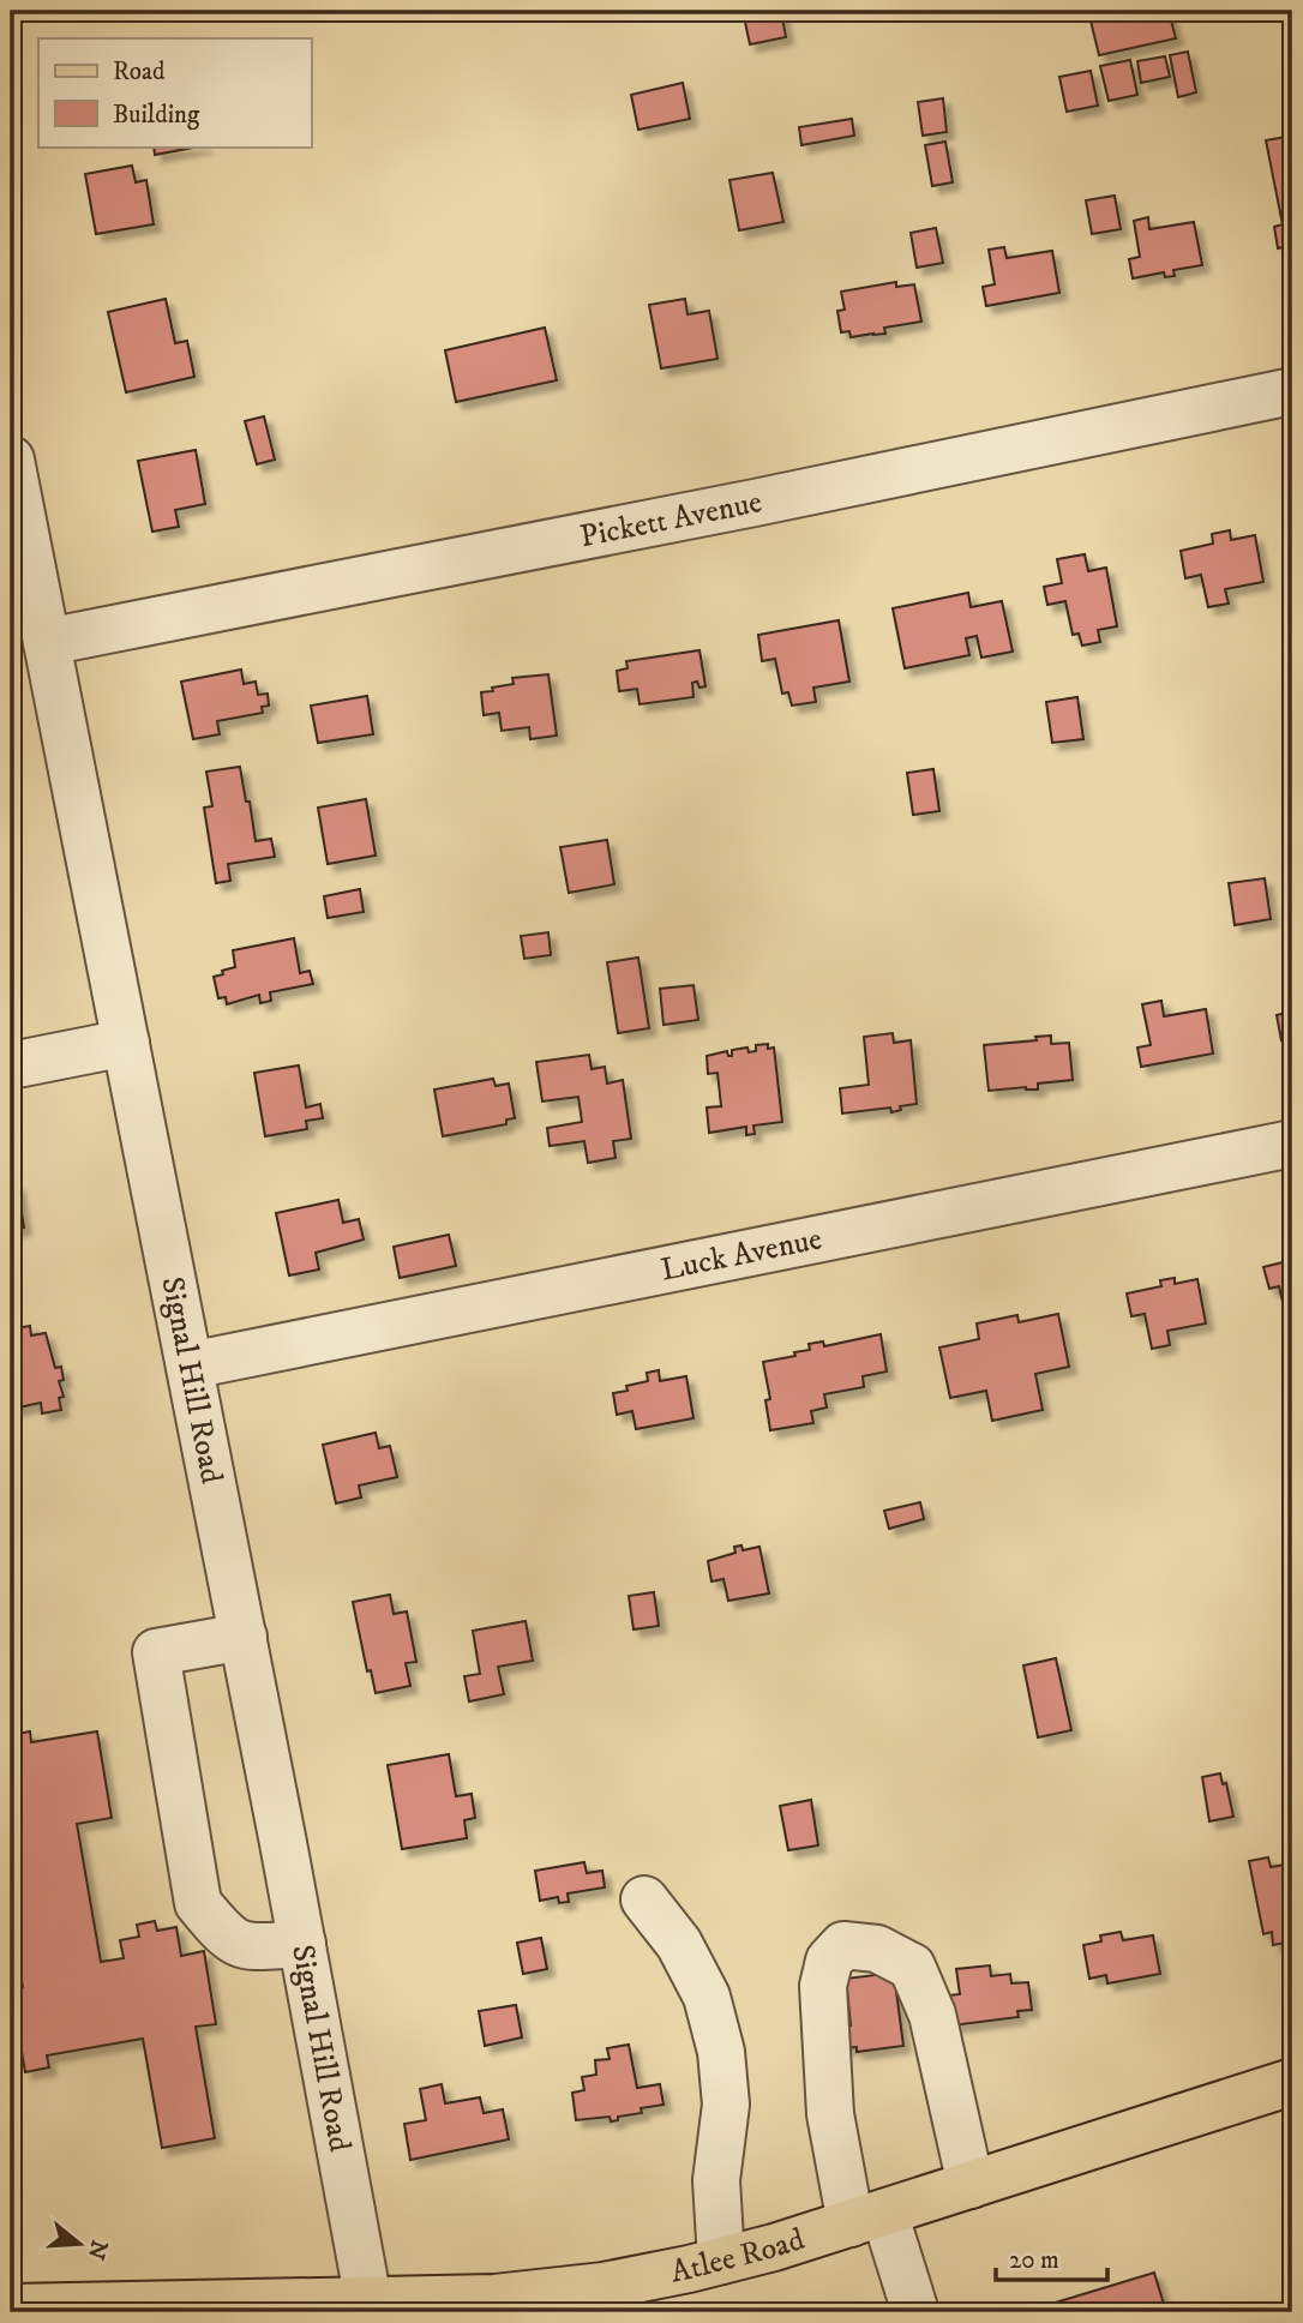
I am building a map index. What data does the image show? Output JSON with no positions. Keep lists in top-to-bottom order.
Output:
{
  "streets": {
    "main road": ["Atlee Road"],
    "street": ["Pickett Avenue", "Luck Avenue", "Signal Hill Road"]
  },
  "crossings": [
    ["Pickett Avenue", "Signal Hill Road"],
    ["Luck Avenue", "Signal Hill Road"],
    ["Signal Hill Road", "Atlee Road"]
  ],
  "legend": ["Road", "Building"],
  "scale_bar": "20 m",
  "north": "right"
}
